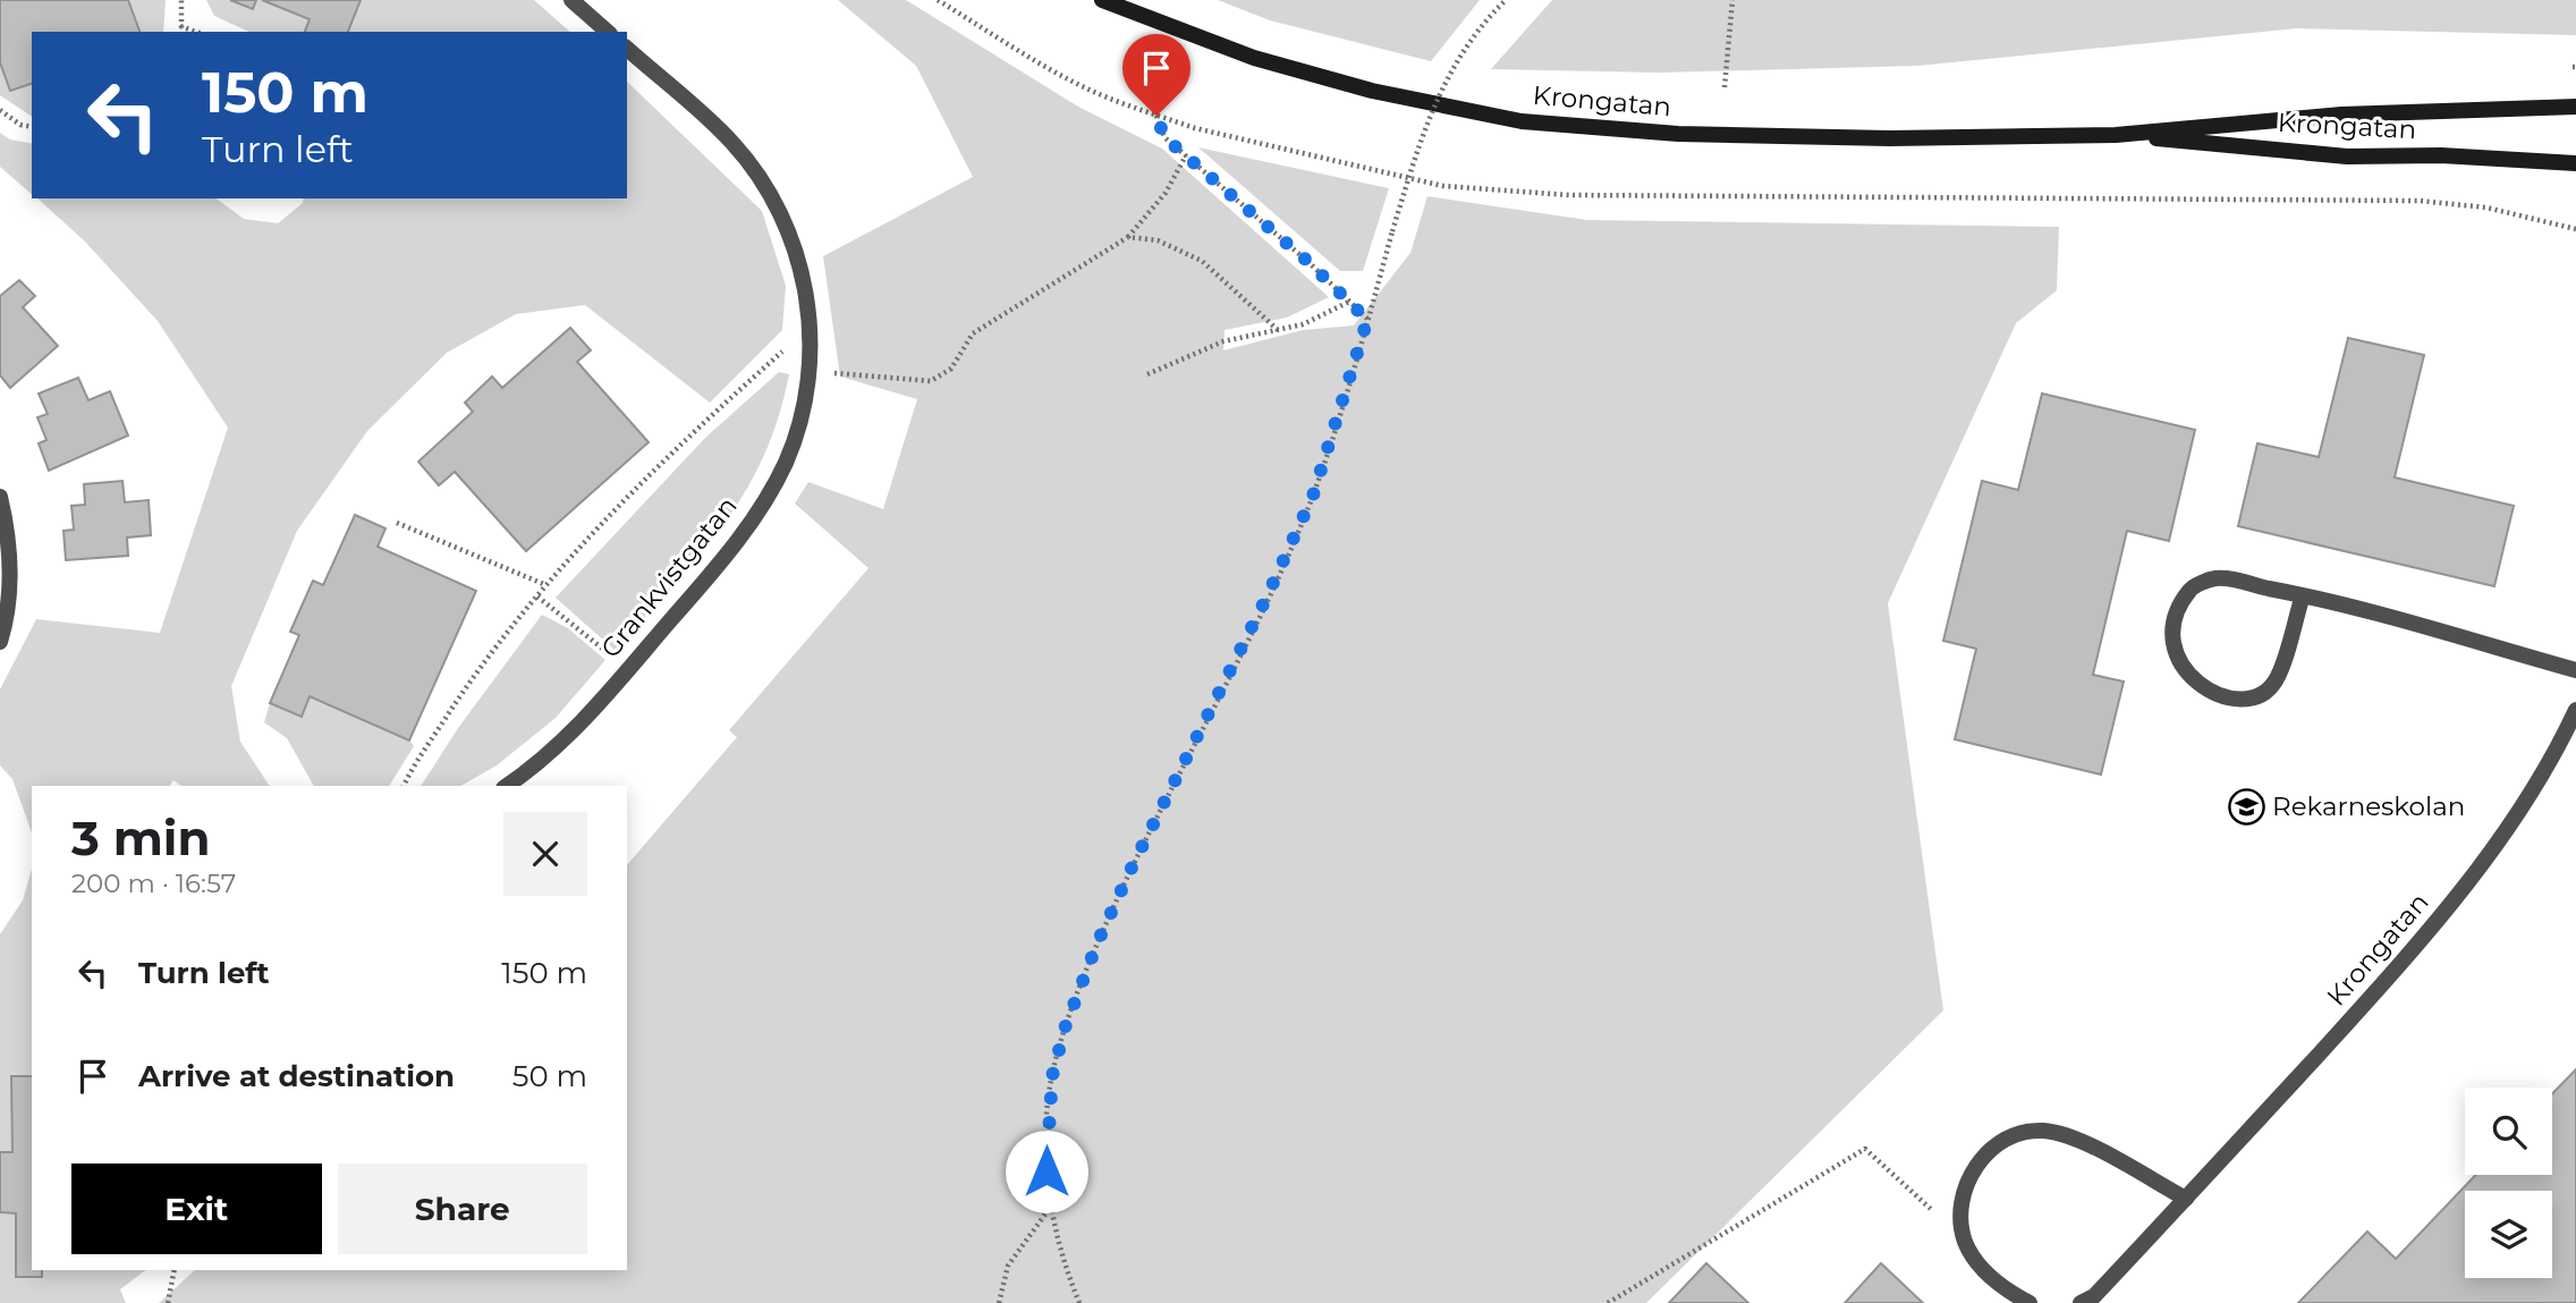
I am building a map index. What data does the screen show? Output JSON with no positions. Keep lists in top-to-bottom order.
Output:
{
  "streets": {
    "street": ["Krongatan", "Grankvistgatan"]
  },
  "places": {
    "school or university": ["Rekarneskolan"]
  },
  "page": {
    "turn": ["150 m", "Turn left"],
    "heading": ["3 min", "200 m · 16:57"],
    "list": [
      {
        "name": "Turn left",
        "value": "150 m"
      },
      {
        "name": "Arrive at destination",
        "value": "50 m"
      }
    ],
    "buttons": ["Exit", "Share"]
  }
}
